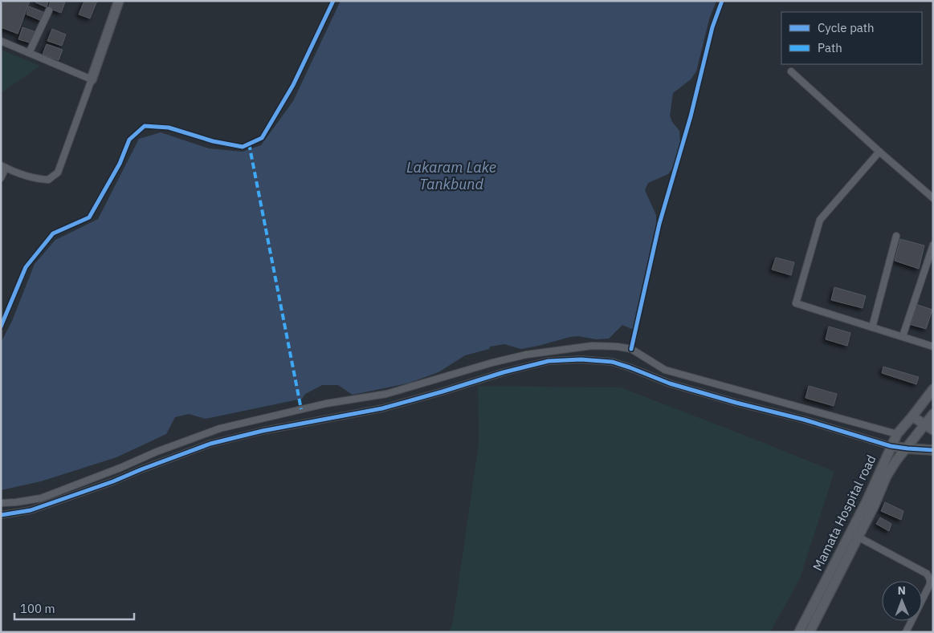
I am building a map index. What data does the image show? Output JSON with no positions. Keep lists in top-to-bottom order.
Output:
{
  "streets": {
    "street": ["Mamata Hospital road"]
  },
  "water": ["Lakaram Lake Tankbund"],
  "legend": ["Cycle path", "Path"],
  "scale_bar": "100 m",
  "north": "top"
}
